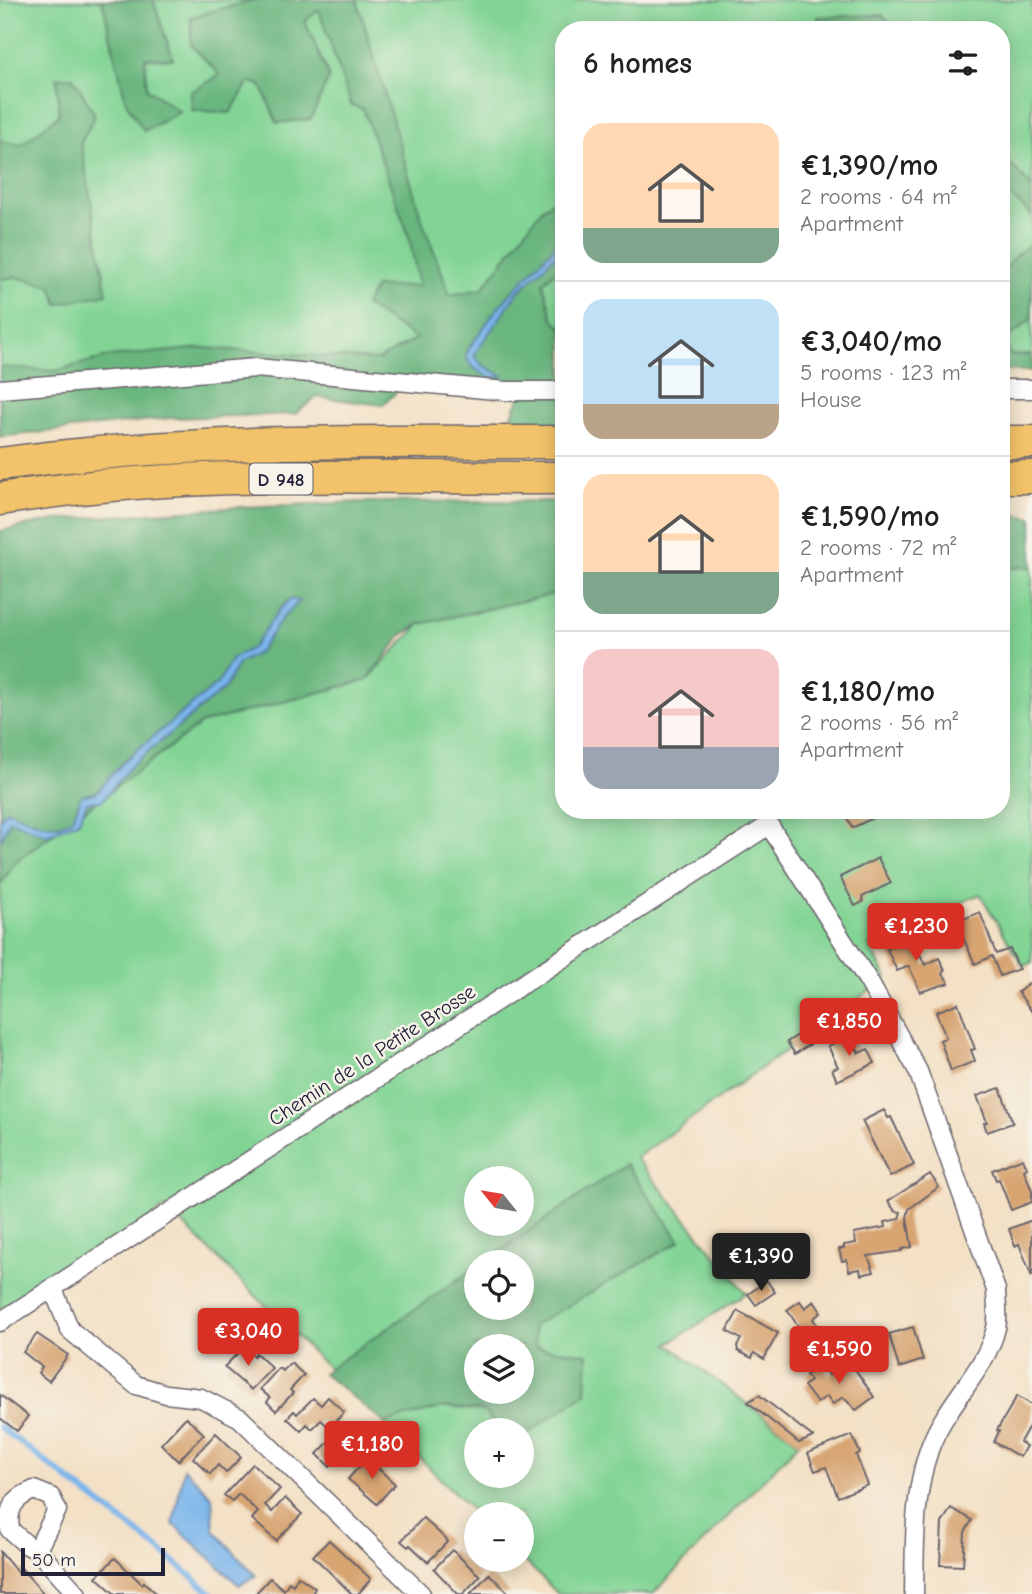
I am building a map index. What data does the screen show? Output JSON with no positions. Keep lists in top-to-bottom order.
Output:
{
  "streets": {
    "highway": ["D 948"],
    "street": ["Chemin de la Petite Brosse"]
  },
  "scale_bar": "50 m",
  "north": "top left",
  "page": {
    "heading": "6 homes",
    "list": [
      {
        "name": "€1,390/mo",
        "note": "2 rooms · 64 m² · Apartment"
      },
      {
        "name": "€3,040/mo",
        "note": "5 rooms · 123 m² · House"
      },
      {
        "name": "€1,590/mo",
        "note": "2 rooms · 72 m² · Apartment"
      },
      {
        "name": "€1,180/mo",
        "note": "2 rooms · 56 m² · Apartment"
      }
    ],
    "price": [
      "€1,230",
      "€1,850",
      "€1,390",
      "€3,040",
      "€1,590",
      "€1,180"
    ],
    "map_buttons": ["+", "−"],
    "scale": "50 m"
  }
}
